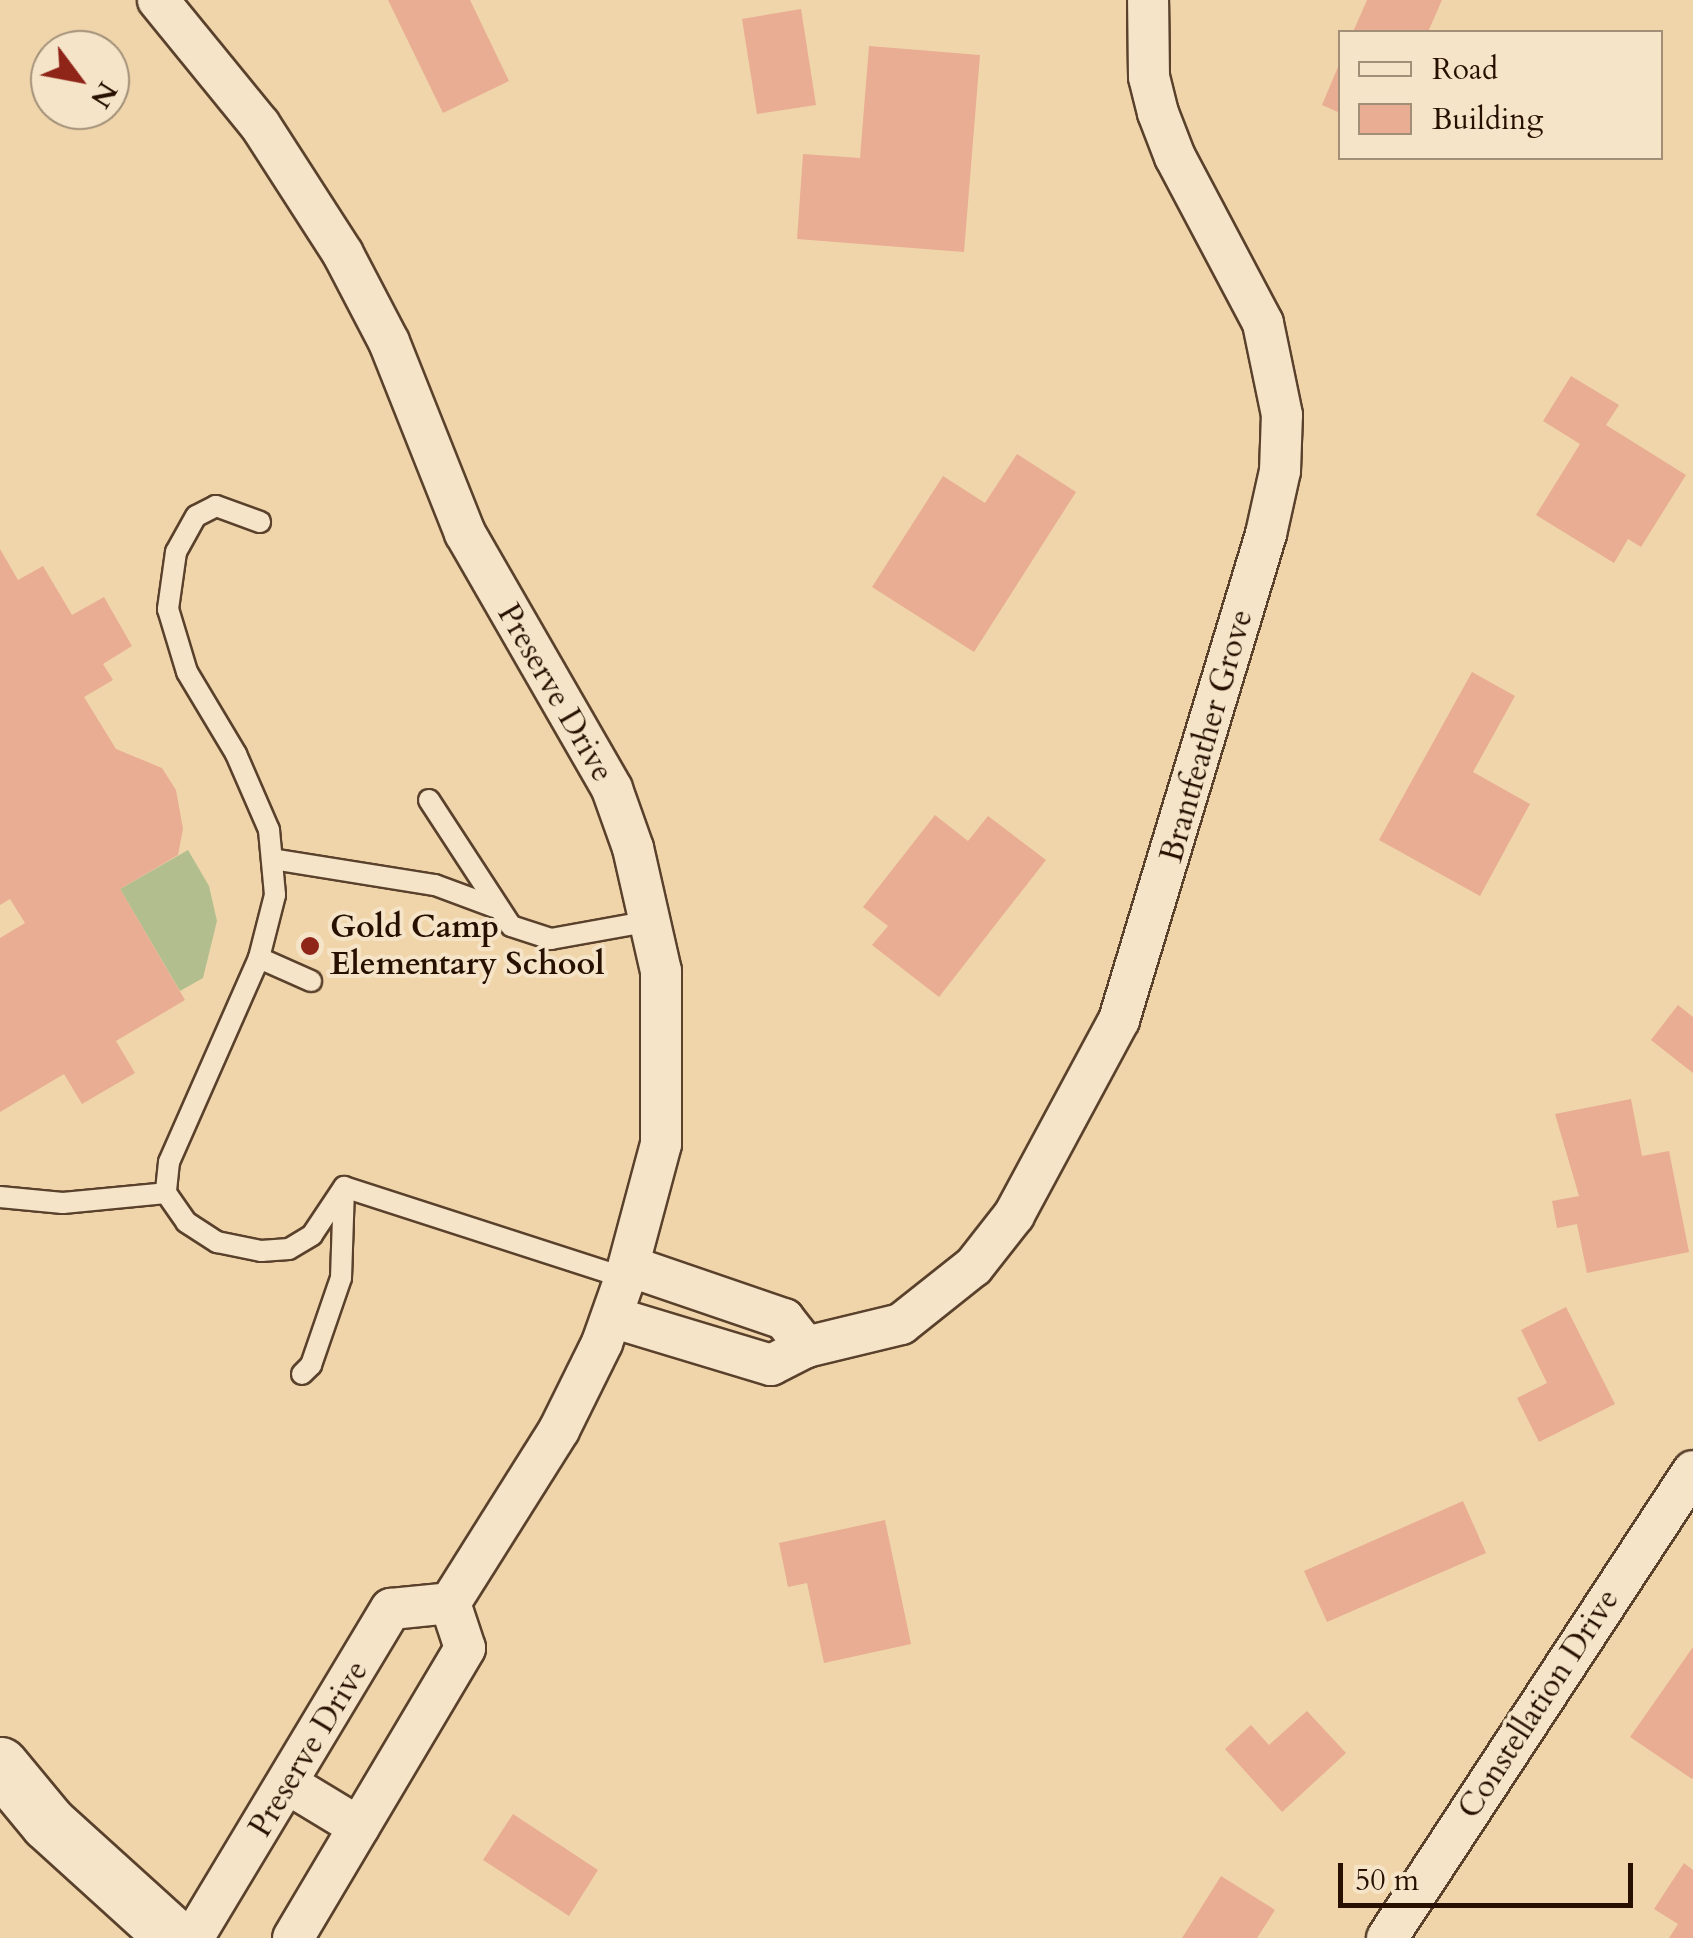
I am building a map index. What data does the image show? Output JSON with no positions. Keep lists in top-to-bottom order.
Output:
{
  "streets": {
    "street": ["Preserve Drive", "Brantfeather Grove", "Constellation Drive"]
  },
  "crossings": [
    ["Preserve Drive", "Brantfeather Grove"]
  ],
  "places": ["Gold Camp Elementary School"],
  "legend": ["Road", "Building"],
  "scale_bar": "50 m",
  "north": "bottom right"
}
